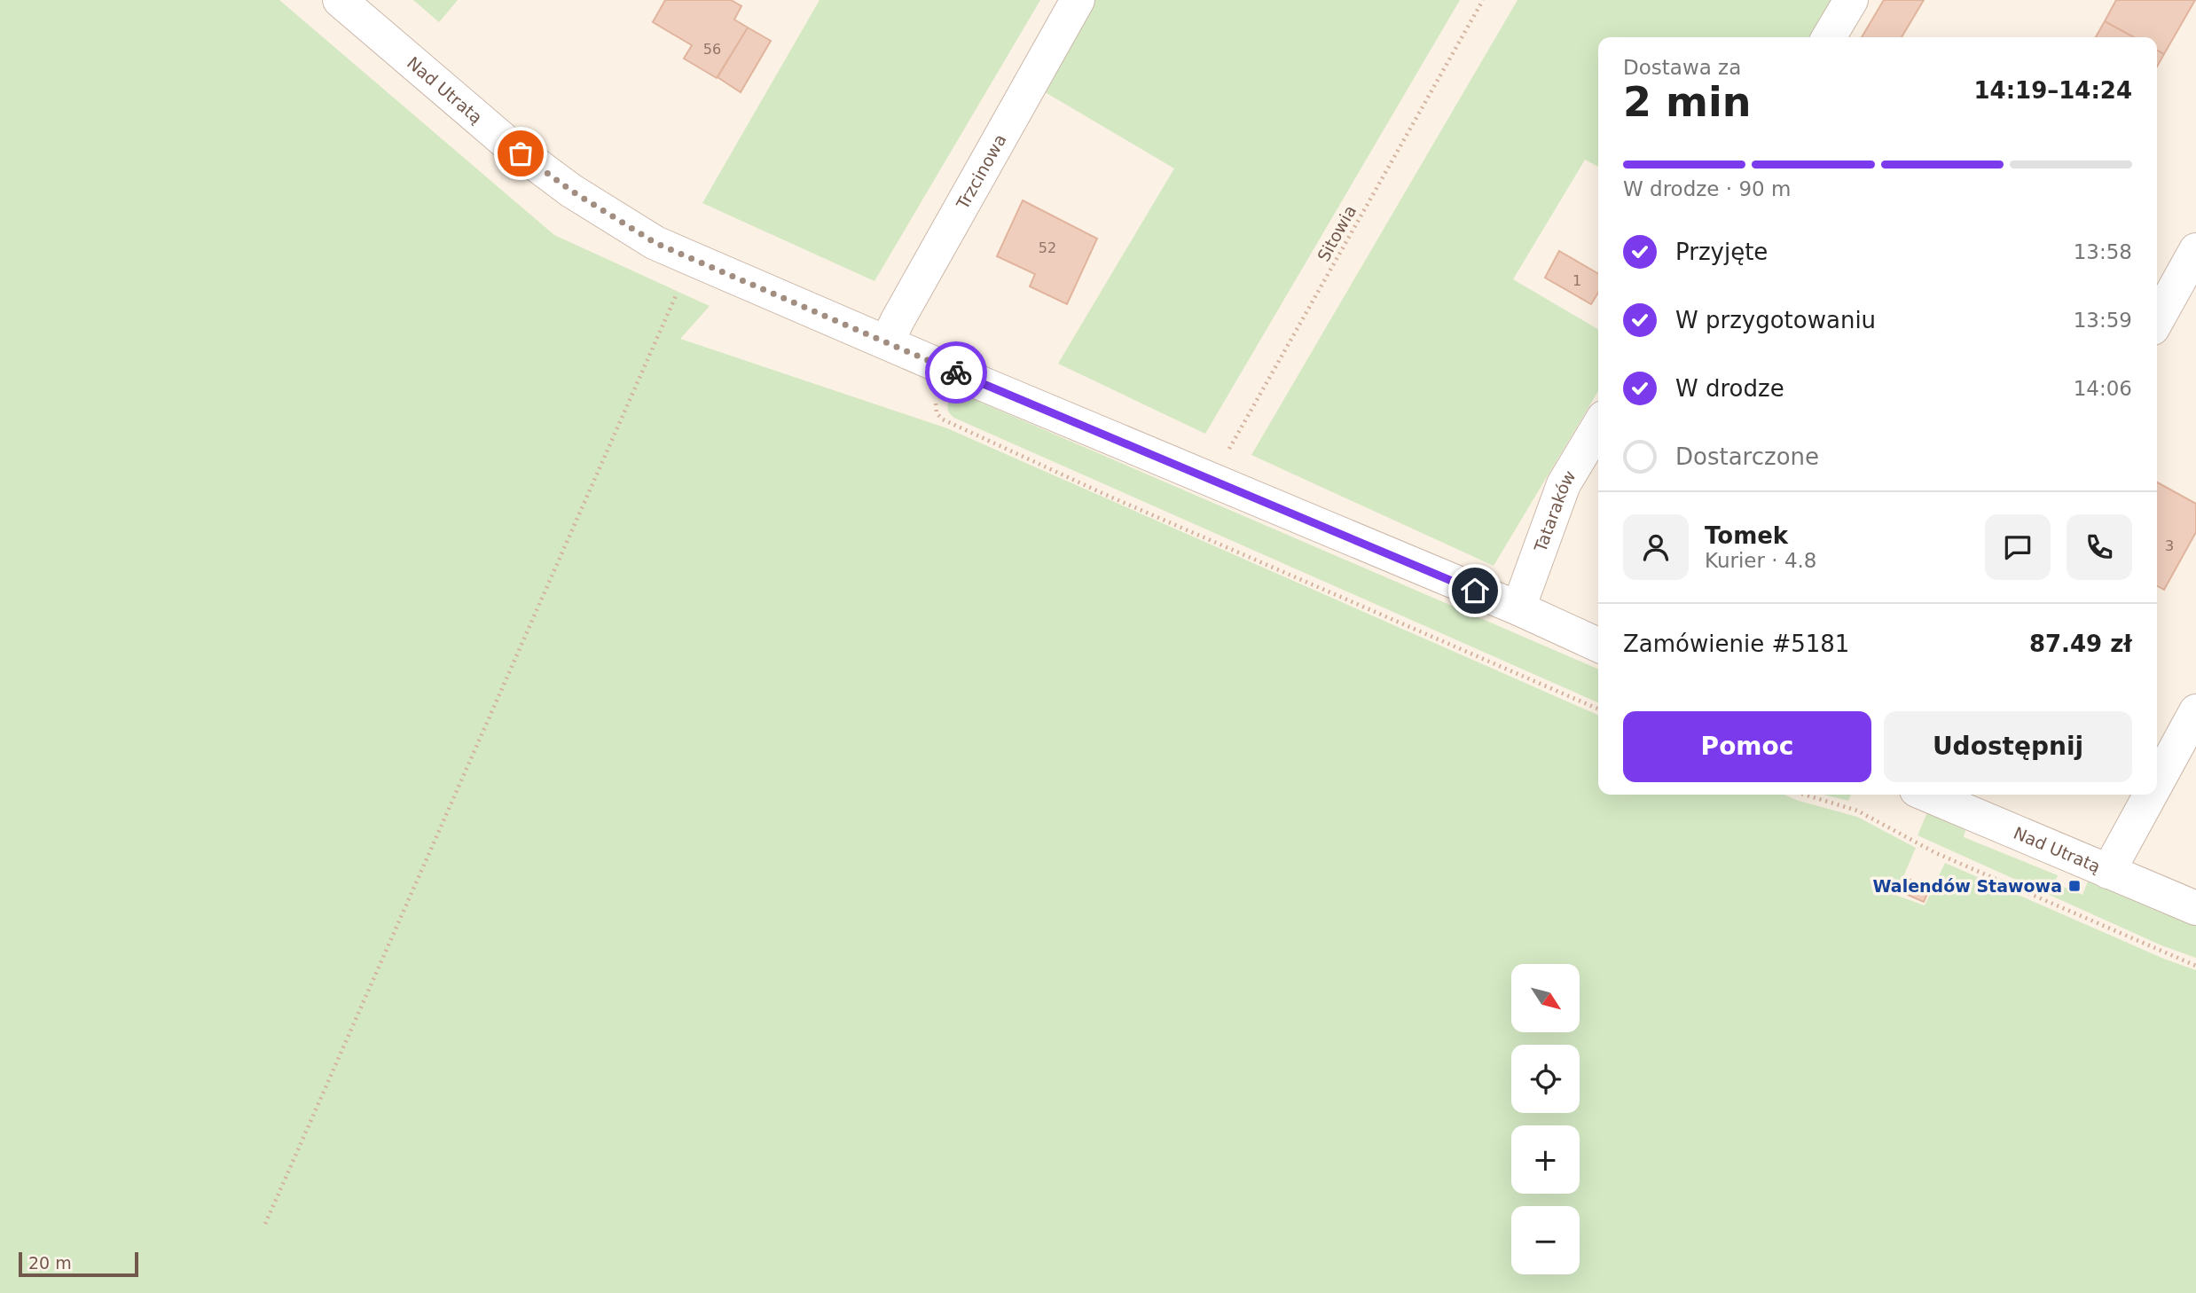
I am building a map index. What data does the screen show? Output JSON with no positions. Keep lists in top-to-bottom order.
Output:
{
  "streets": {
    "street": ["Nad Utratą", "Trzcinowa", "Tataraków"],
    "path": ["Sitowia"]
  },
  "crossings": [
    ["Nad Utratą", "Trzcinowa"],
    ["Nad Utratą", "Sitowia"],
    ["Nad Utratą", "Tataraków"]
  ],
  "places": {
    "transit": ["Walendów Stawowa"]
  },
  "house_numbers": [
    "56",
    "52",
    "1",
    "3"
  ],
  "scale_bar": "20 m",
  "north": "bottom right",
  "page": {
    "heading": ["2 min", "Dostawa za", "14:19–14:24"],
    "panel": [
      "Tomek",
      "Kurier · 4.8",
      "Zamówienie #5181",
      "87.49 zł"
    ],
    "bar": "W drodze · 90 m",
    "list": [
      ["Przyjęte", "13:58"],
      ["W przygotowaniu", "13:59"],
      ["W drodze", "14:06"],
      "Dostarczone"
    ],
    "buttons": ["Pomoc", "Udostępnij"],
    "map_buttons": ["+", "−"],
    "scale": "20 m"
  }
}
